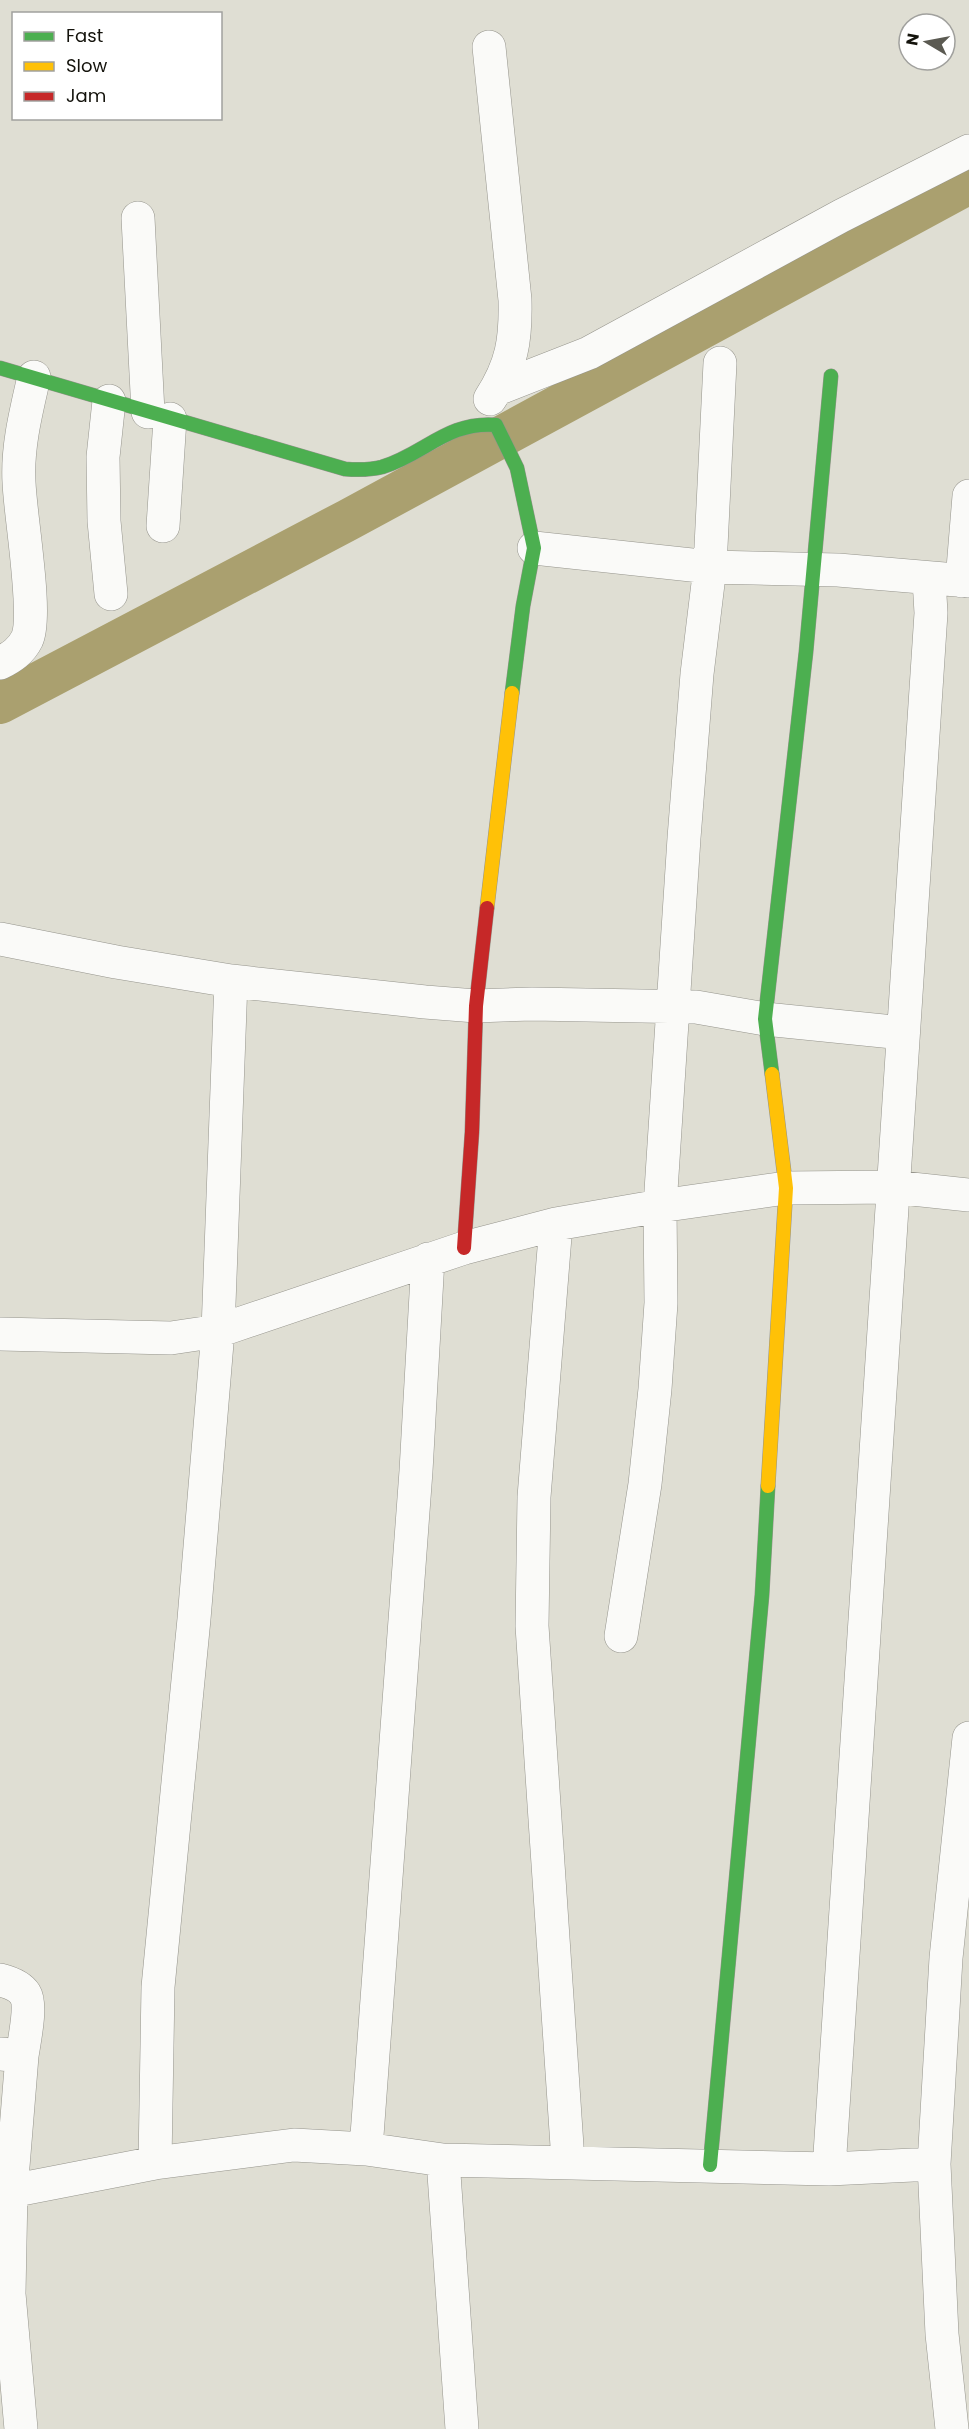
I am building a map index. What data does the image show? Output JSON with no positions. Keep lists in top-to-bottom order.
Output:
{
  "legend": ["Fast", "Slow", "Jam"],
  "north": "left"
}
